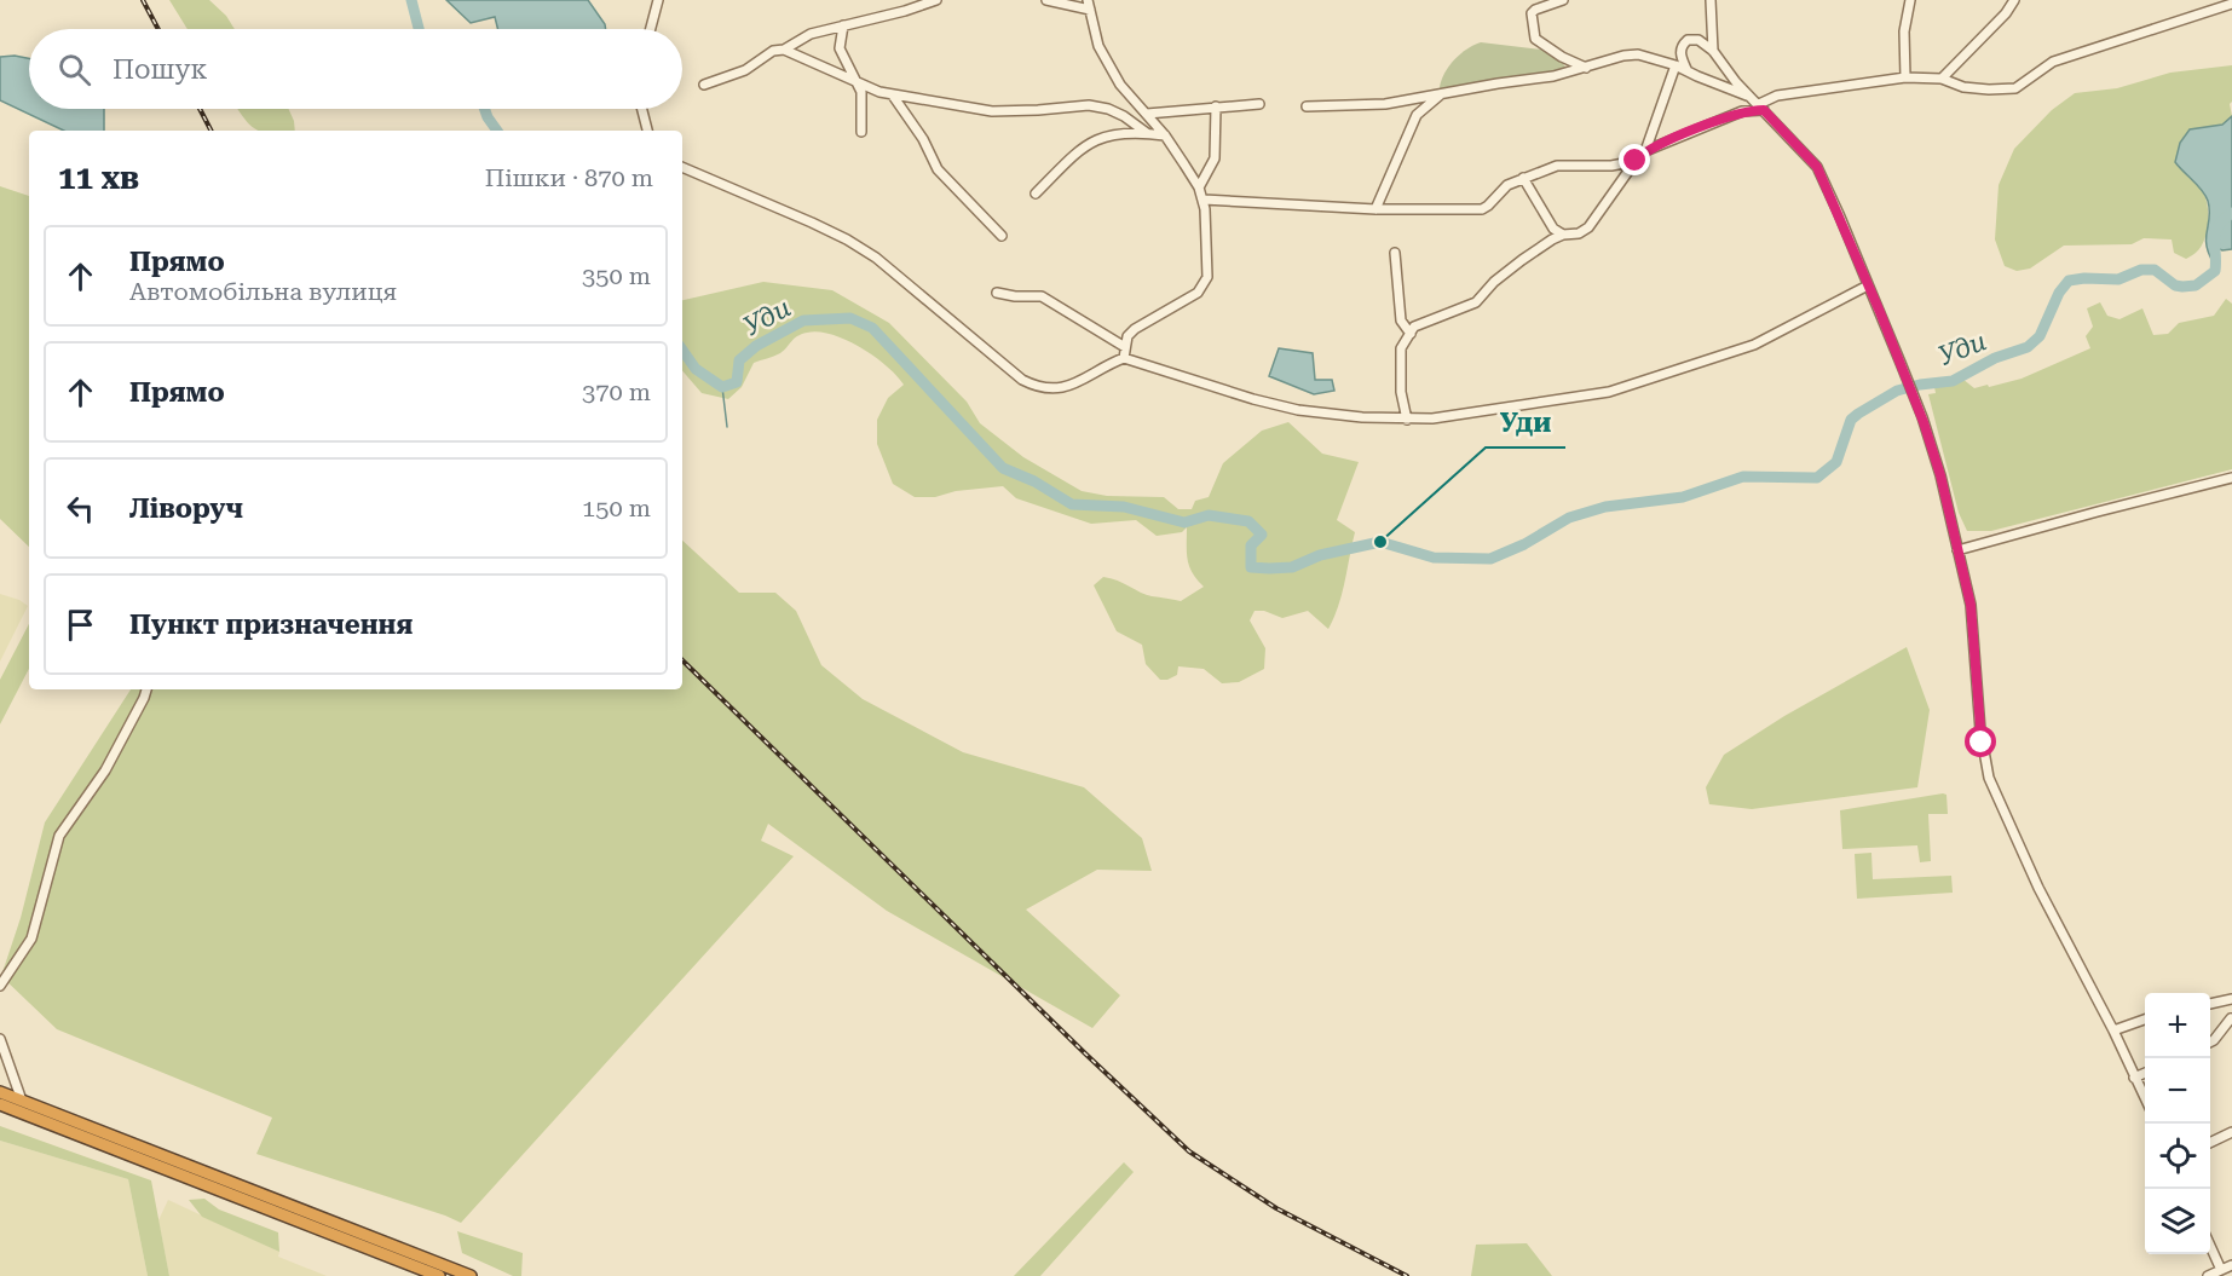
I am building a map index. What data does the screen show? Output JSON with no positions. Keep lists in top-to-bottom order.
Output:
{
  "water": ["Уди"],
  "places": ["Уди"],
  "page": {
    "search": "Пошук",
    "heading": ["11 хв", "Пішки · 870 m"],
    "list": [
      ["Прямо", "Автомобільна вулиця", "350 m"],
      ["Прямо", "370 m"],
      ["Ліворуч", "150 m"],
      "Пункт призначення"
    ],
    "map_buttons": ["+", "−"]
  }
}
